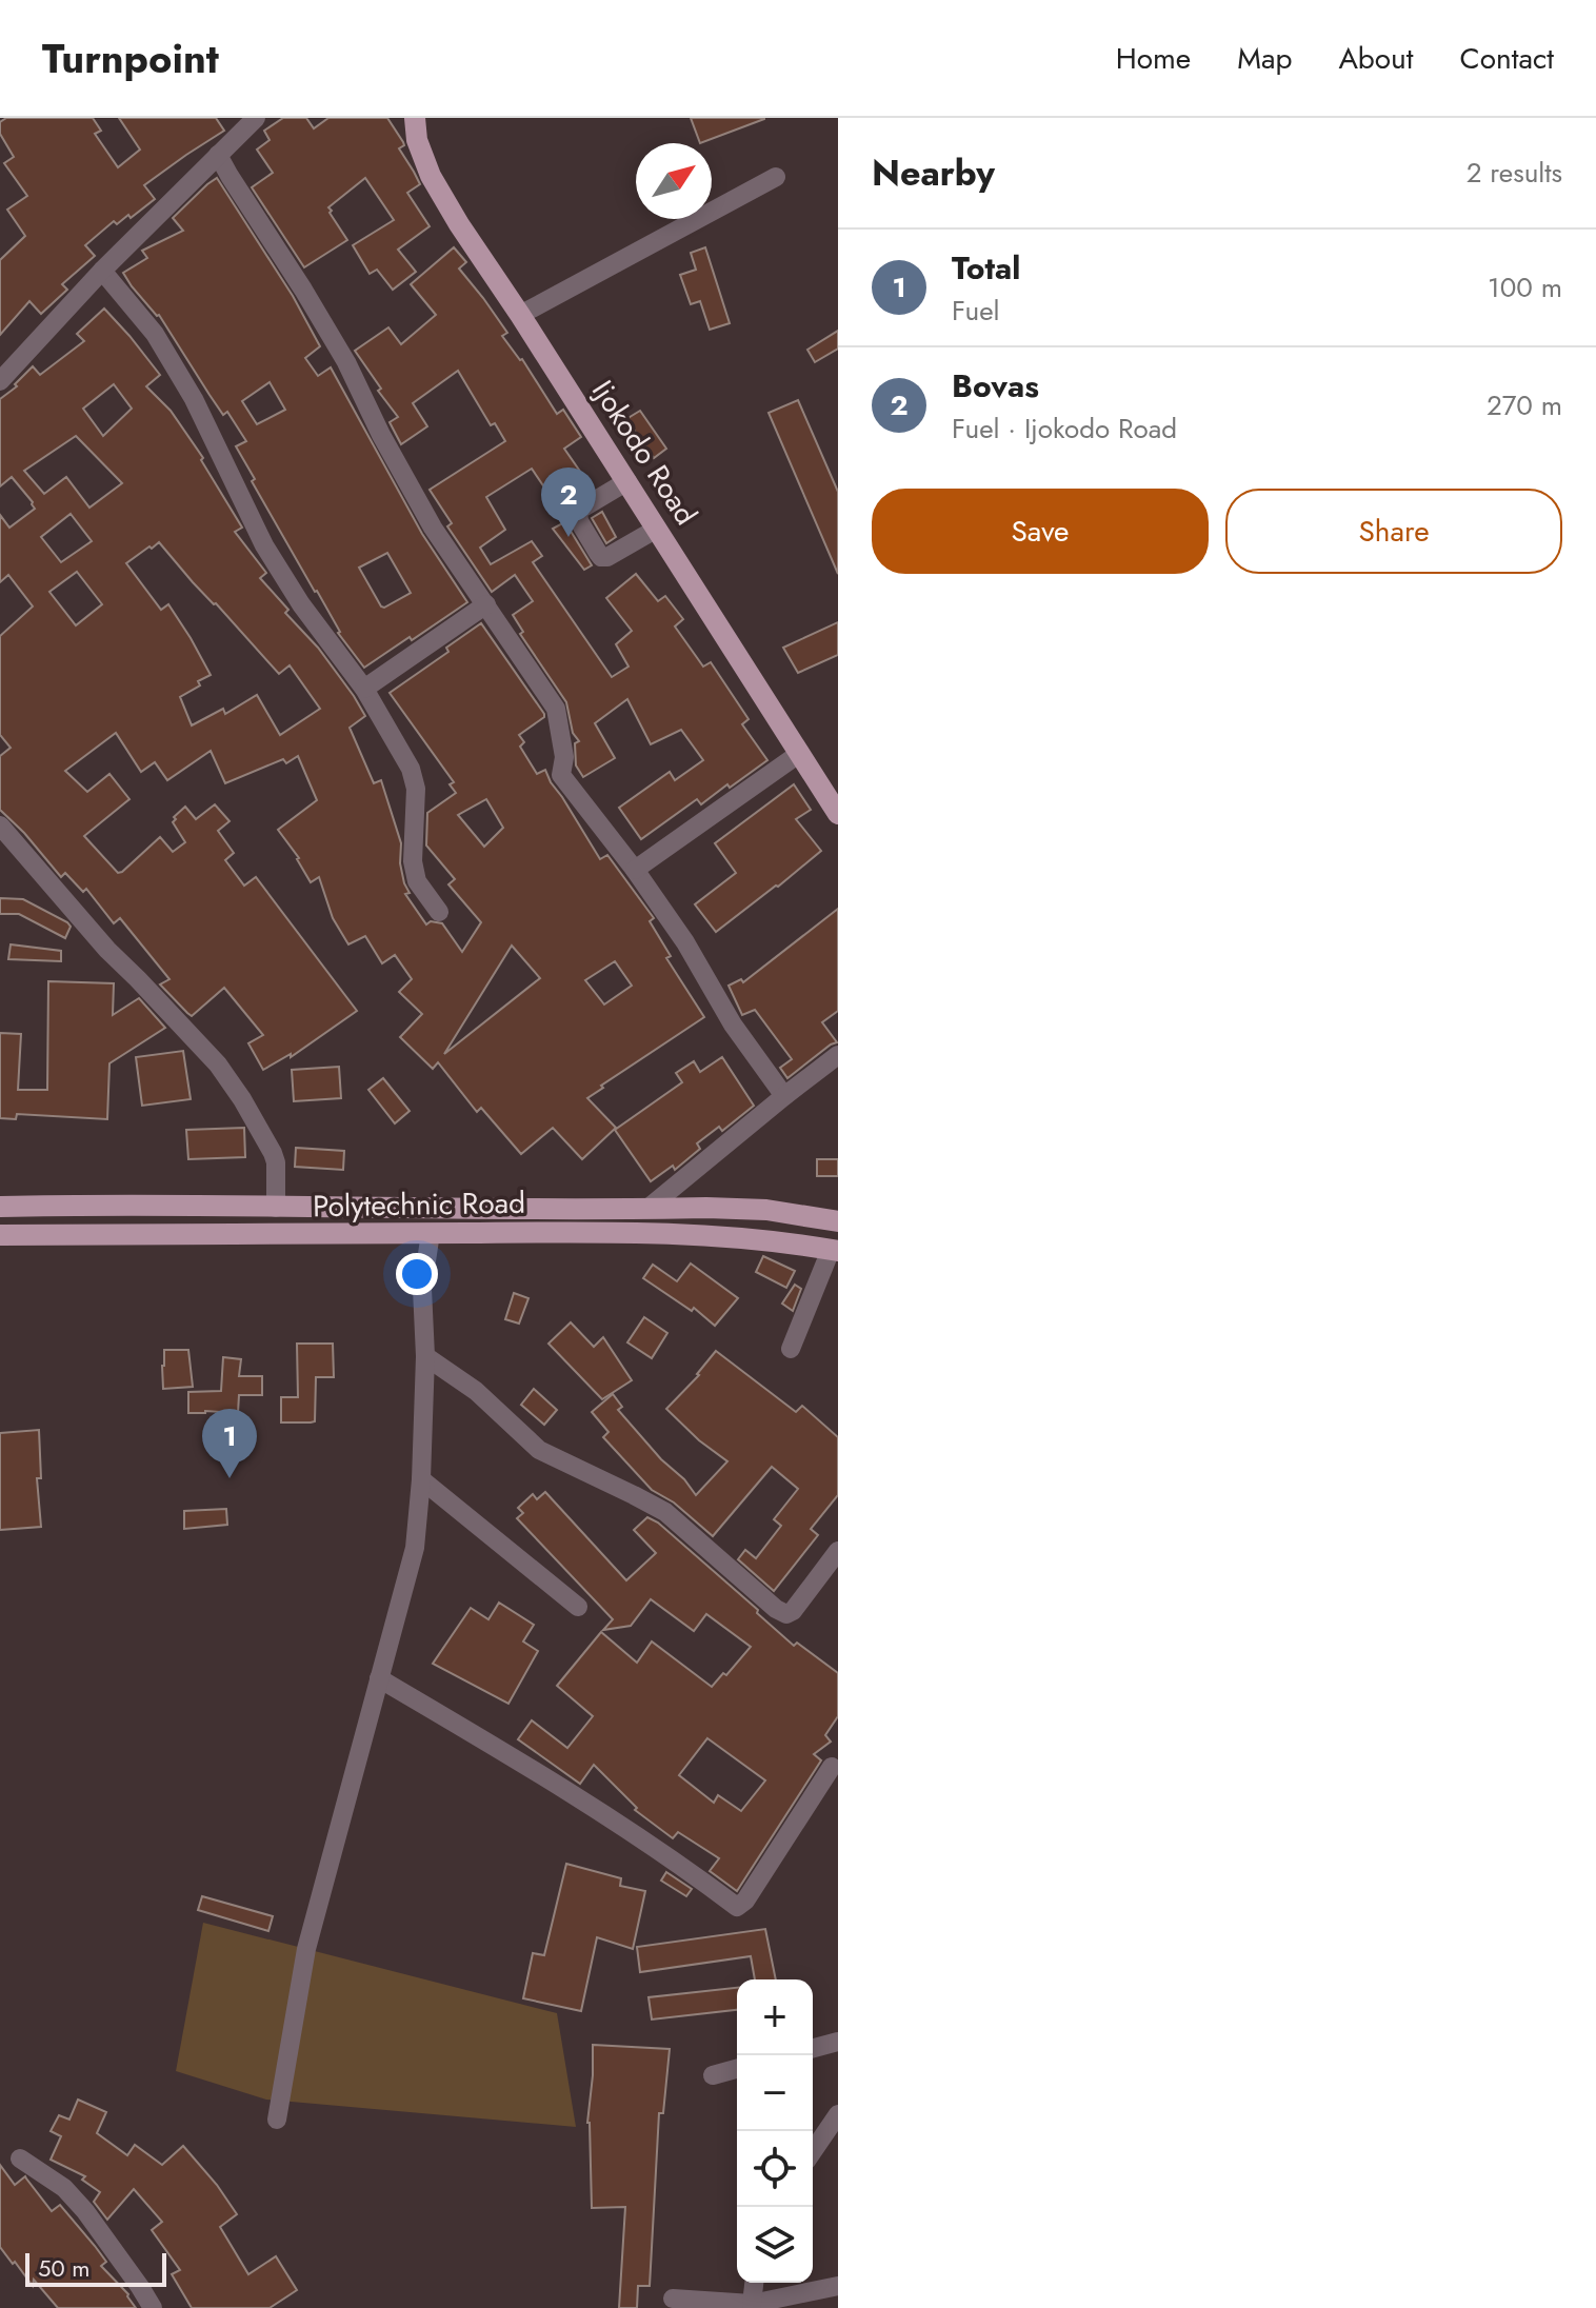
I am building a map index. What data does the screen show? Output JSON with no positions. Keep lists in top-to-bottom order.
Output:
{
  "streets": {
    "main road": ["Ijokodo Road", "Polytechnic Road"]
  },
  "scale_bar": "50 m",
  "north": "top right",
  "page": {
    "header": "Turnpoint",
    "nav": [
      "Home",
      "Map",
      "About",
      "Contact"
    ],
    "heading": ["Nearby", "2 results"],
    "list": [
      {
        "mark": "1",
        "name": "Total",
        "note": "Fuel",
        "value": "100 m"
      },
      {
        "mark": "2",
        "name": "Bovas",
        "note": "Fuel · Ijokodo Road",
        "value": "270 m"
      }
    ],
    "buttons": ["Save", "Share"],
    "pins": ["2", "1"],
    "map_buttons": ["+", "−"],
    "scale": "50 m"
  }
}
